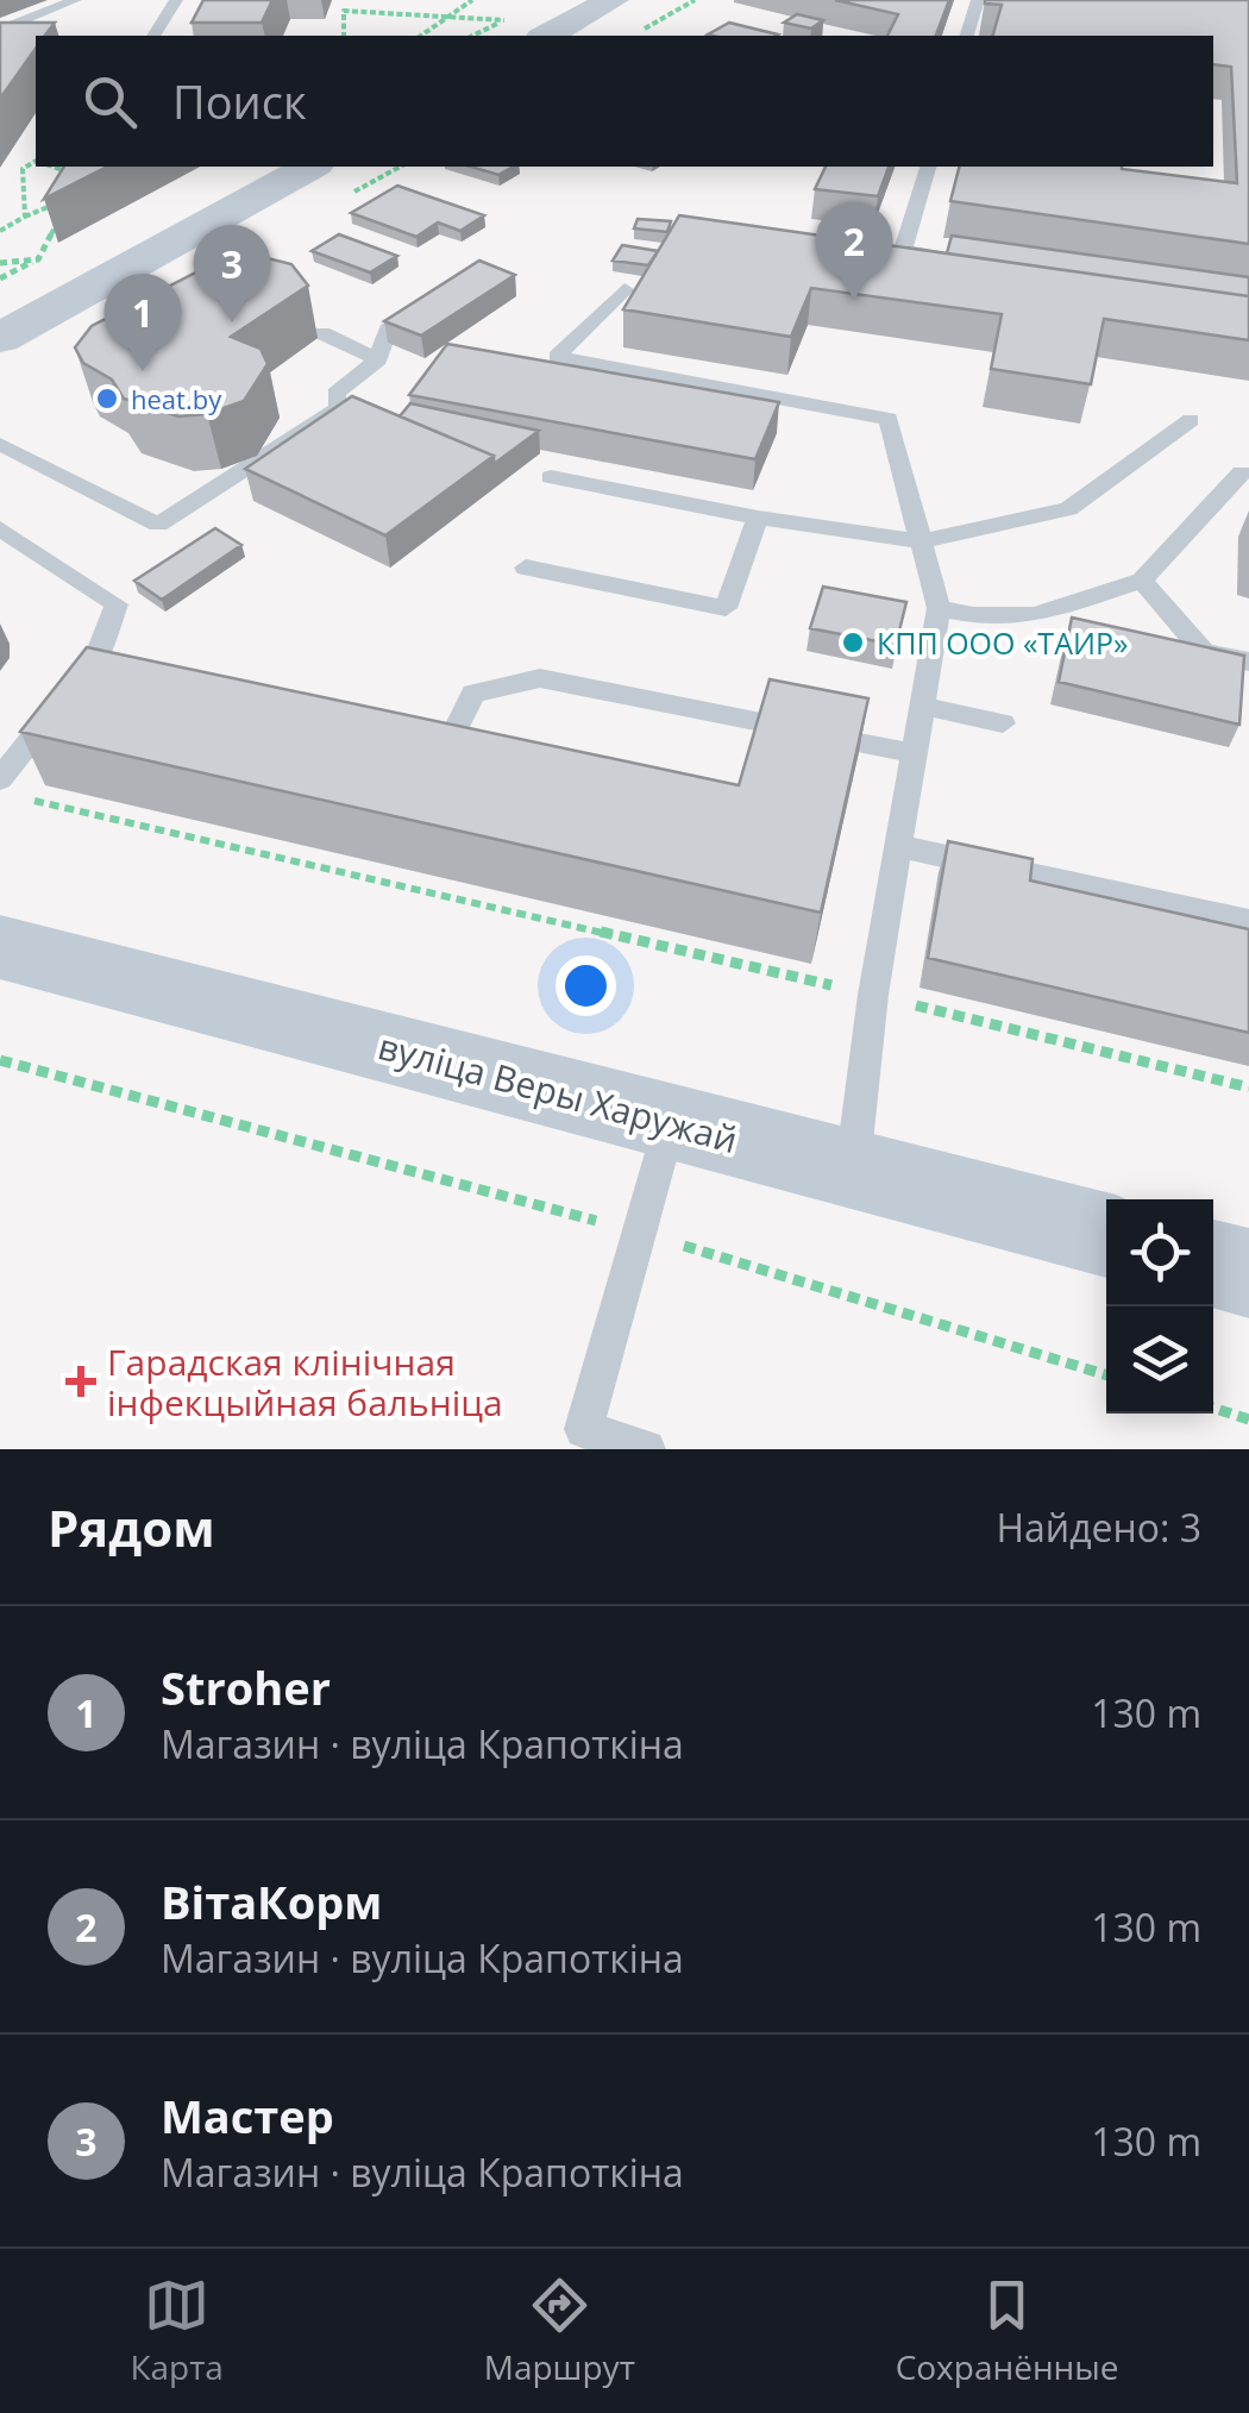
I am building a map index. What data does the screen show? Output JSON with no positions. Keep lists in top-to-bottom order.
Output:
{
  "streets": {
    "main road": ["вуліца Веры Харужай"]
  },
  "places": {
    "other": ["heat.by", "КПП ООО «ТАИР»"],
    "health": ["Гарадская клінічная інфекцыйная бальніца"]
  },
  "page": {
    "search": "Поиск",
    "pins": ["2", "3", "1"],
    "heading": ["Рядом", "Найдено: 3"],
    "list": [
      {
        "mark": "1",
        "name": "Stroher",
        "note": "Магазин · вуліца Крапоткіна",
        "value": "130 m"
      },
      {
        "mark": "2",
        "name": "ВітаКорм",
        "note": "Магазин · вуліца Крапоткіна",
        "value": "130 m"
      },
      {
        "mark": "3",
        "name": "Мастер",
        "note": "Магазин · вуліца Крапоткіна",
        "value": "130 m"
      }
    ],
    "nav": ["Карта", "Маршрут", "Сохранённые"]
  }
}
